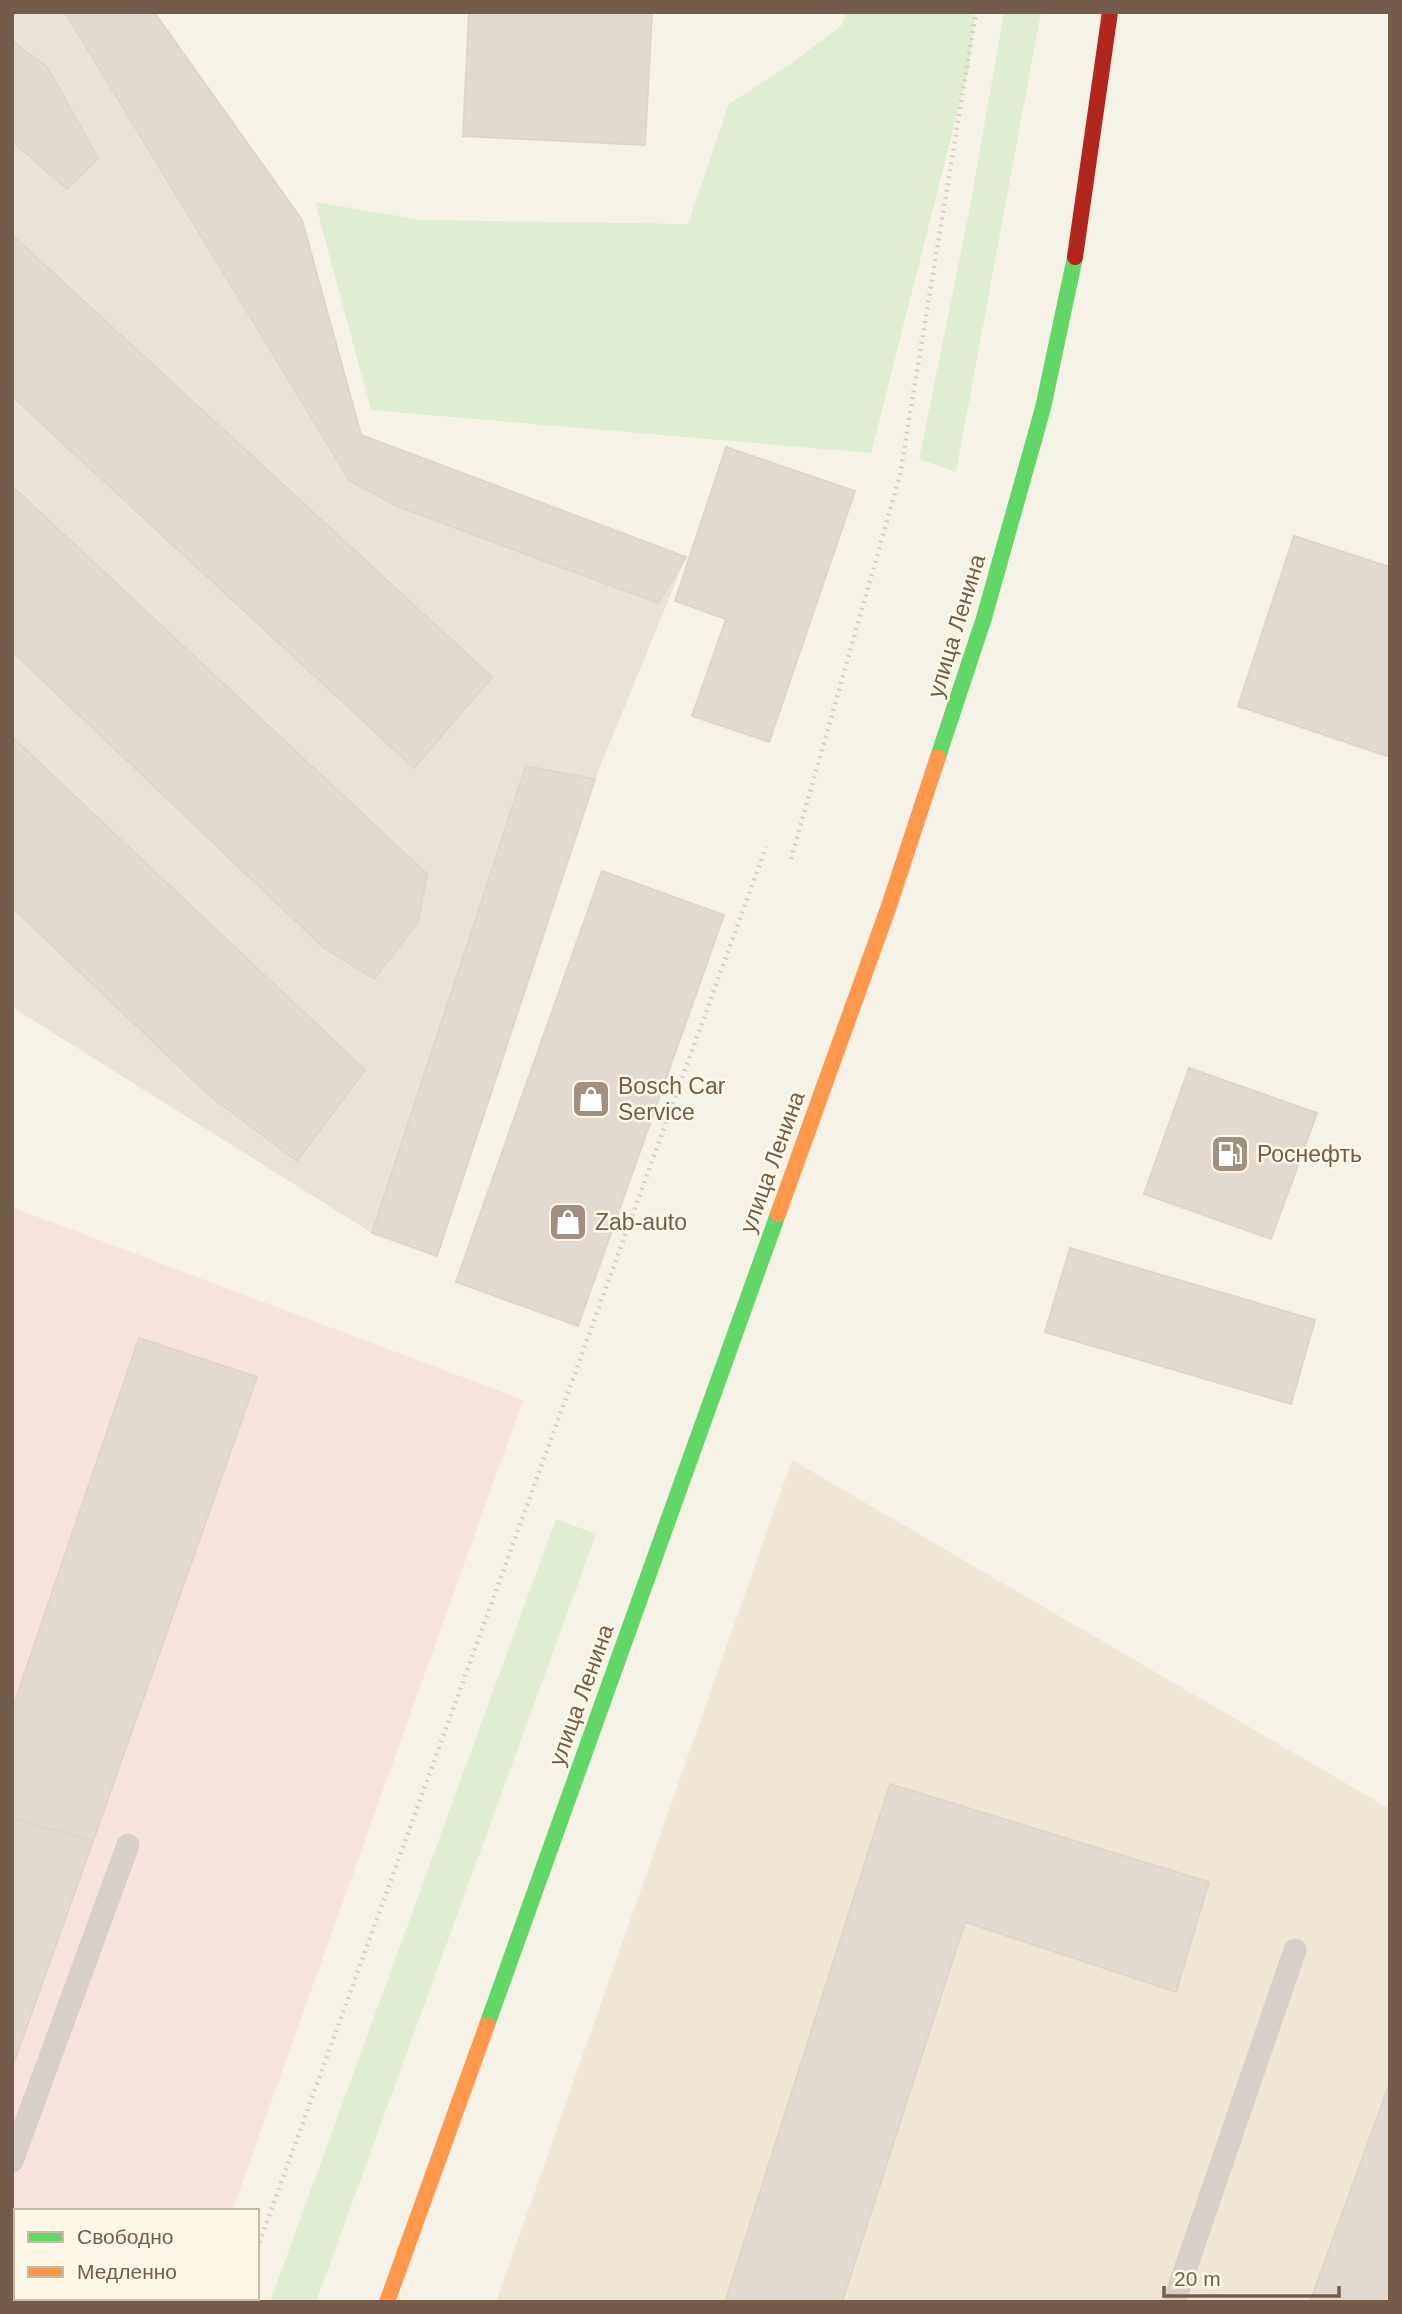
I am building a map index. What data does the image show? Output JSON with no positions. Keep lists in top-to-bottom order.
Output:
{
  "streets": {
    "main road": ["улица Ленина"]
  },
  "places": {
    "shop": ["Bosch Car Service", "Zab-auto"],
    "fuel station": ["Роснефть"]
  },
  "legend": ["Свободно", "Медленно"],
  "scale_bar": "20 m"
}
